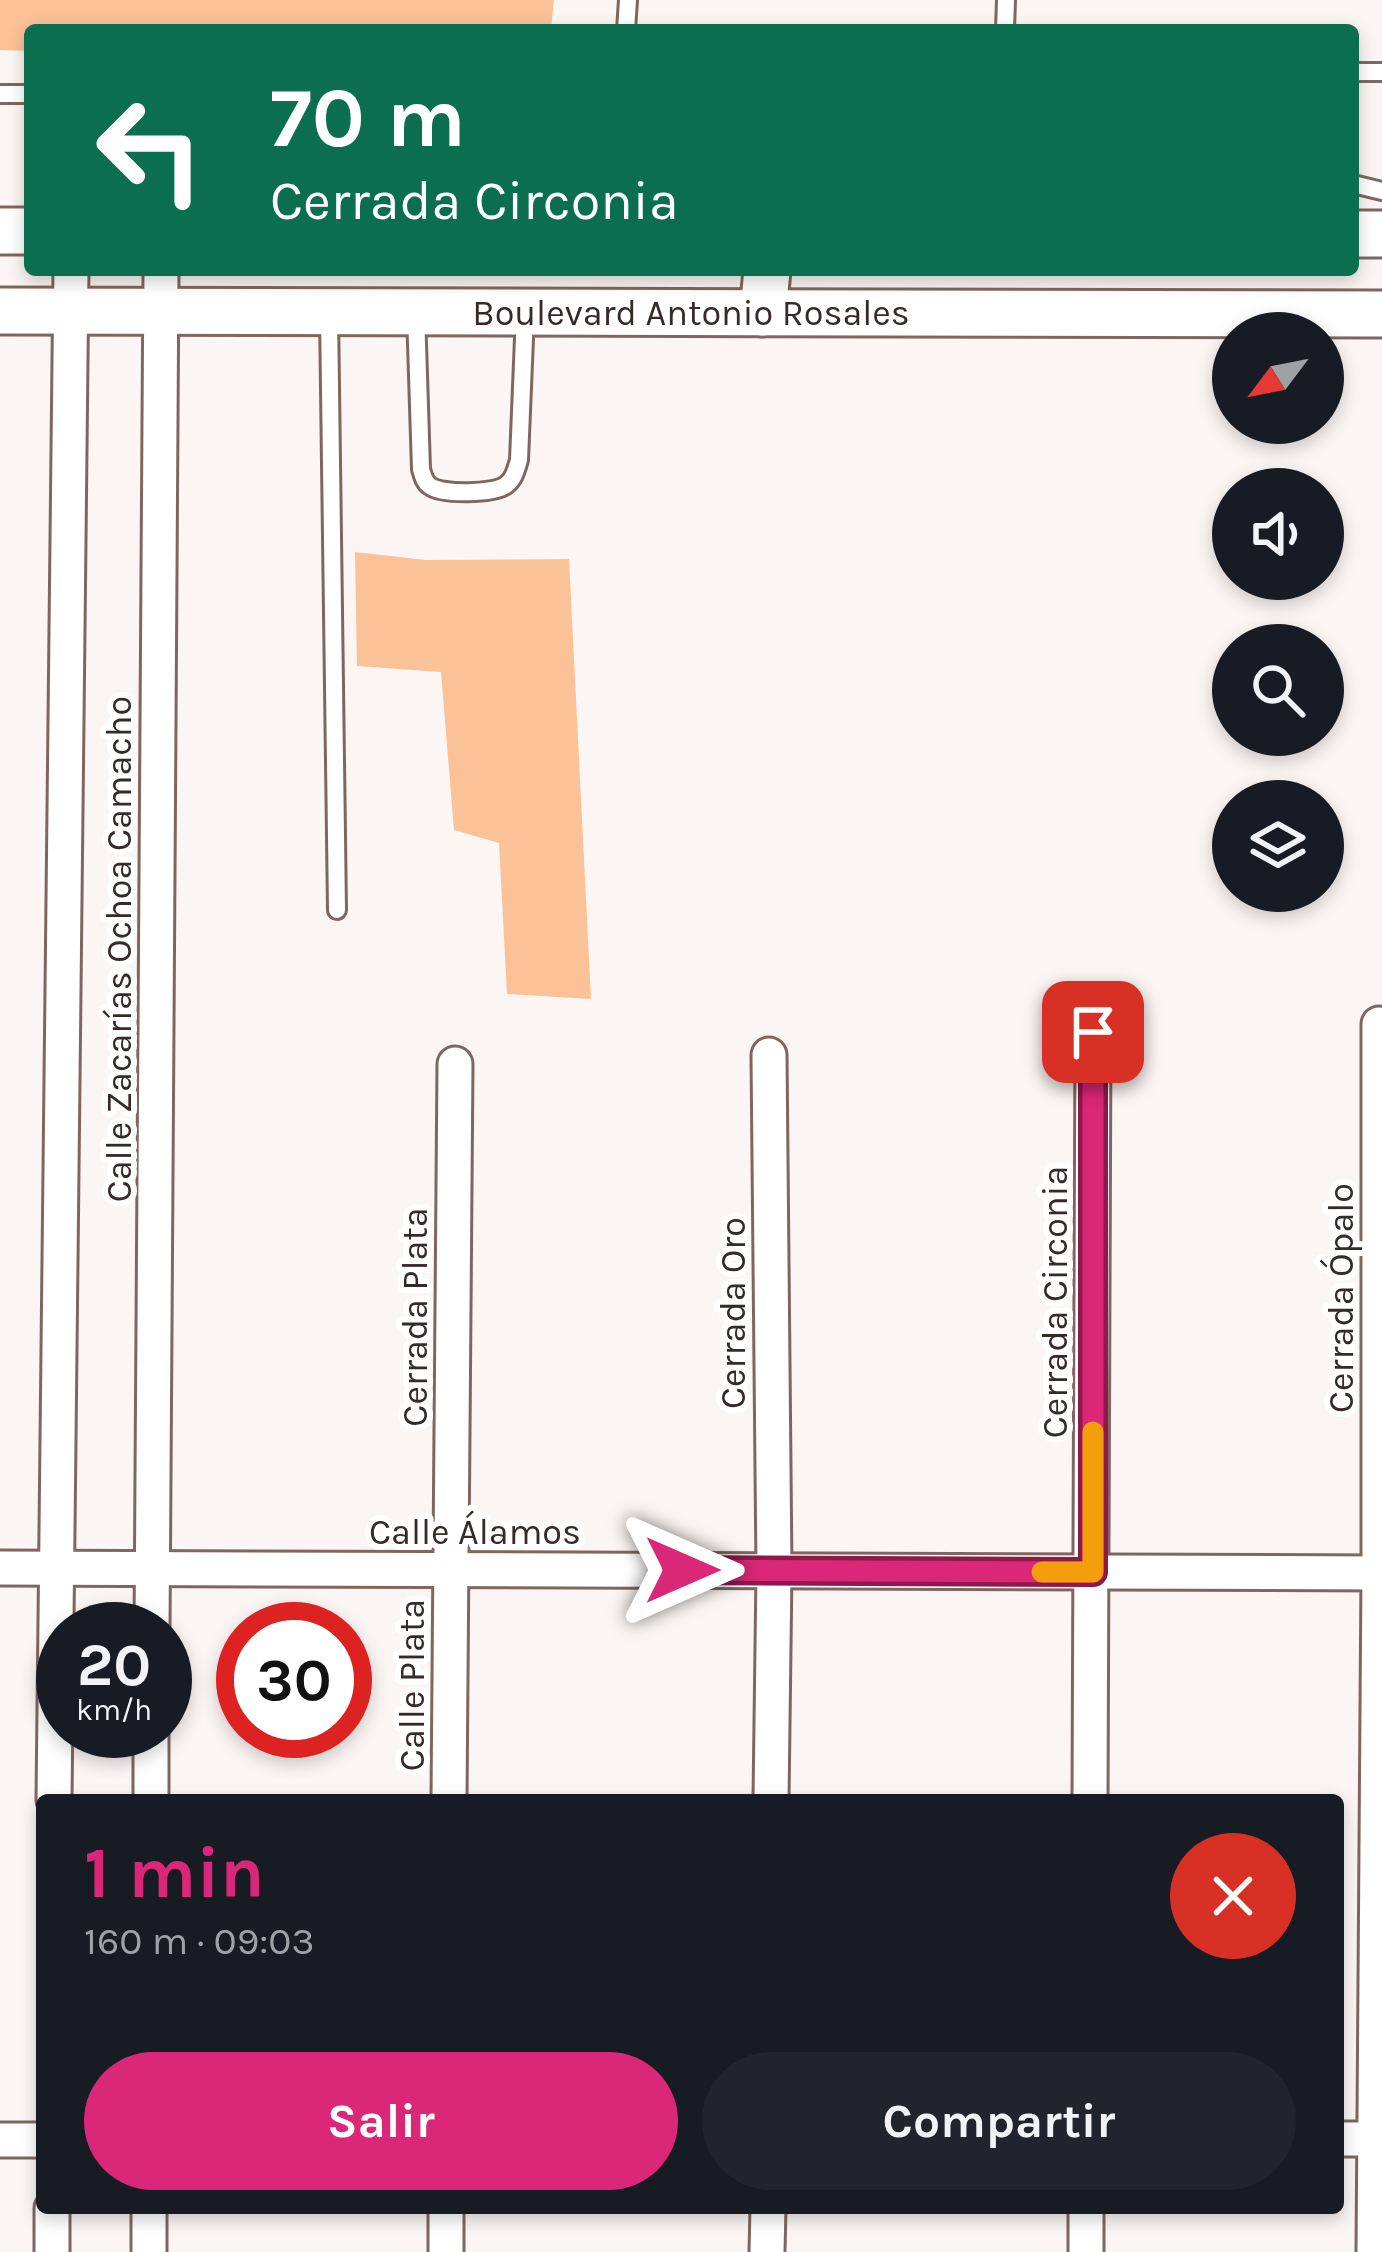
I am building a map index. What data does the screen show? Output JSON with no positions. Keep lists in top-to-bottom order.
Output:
{
  "streets": {
    "main road": ["Boulevard Antonio Rosales"],
    "street": [
      "Calle Zacarías Ochoa Camacho",
      "Cerrada Ópalo",
      "Cerrada Circonia",
      "Cerrada Oro",
      "Cerrada Plata",
      "Calle Álamos",
      "Calle Plata"
    ]
  },
  "crossings": [
    ["Boulevard Antonio Rosales", "Calle Zacarías Ochoa Camacho"],
    ["Calle Zacarías Ochoa Camacho", "Calle Álamos"],
    ["Cerrada Ópalo", "Calle Álamos"],
    ["Cerrada Circonia", "Calle Álamos"],
    ["Cerrada Oro", "Calle Álamos"],
    ["Cerrada Plata", "Calle Álamos"],
    ["Cerrada Plata", "Calle Plata"],
    ["Calle Álamos", "Calle Plata"]
  ],
  "north": "bottom left",
  "page": {
    "turn": ["70 m", "Cerrada Circonia"],
    "speed": "20 km/h",
    "limit": "30",
    "heading": ["1 min", "160 m · 09:03"],
    "buttons": ["Salir", "Compartir"]
  }
}
